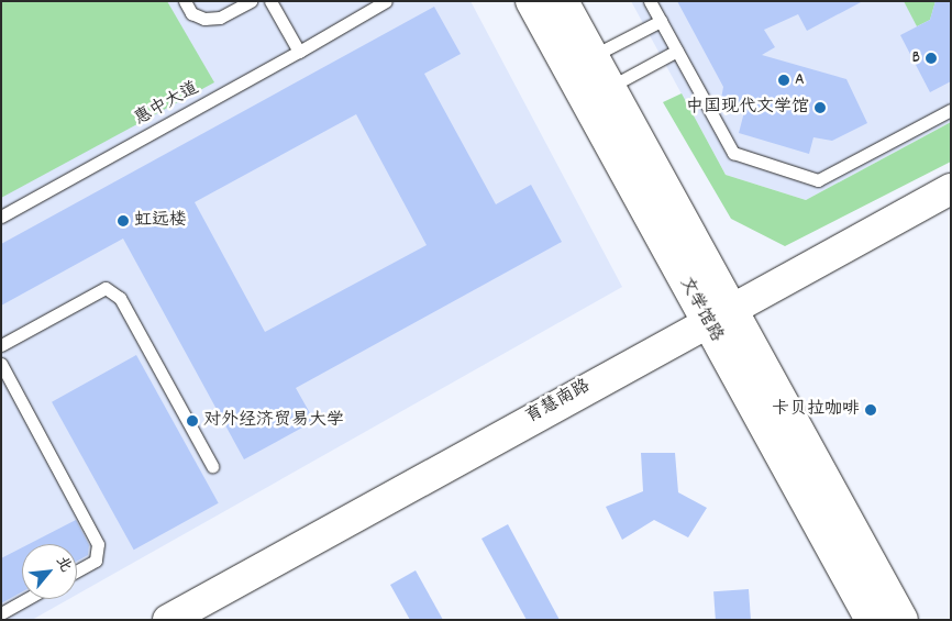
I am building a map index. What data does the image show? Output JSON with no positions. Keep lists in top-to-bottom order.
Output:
{
  "streets": {
    "main road": ["文学馆路", "育慧南路"],
    "lane": ["惠中大道"]
  },
  "crossings": [
    ["文学馆路", "育慧南路"]
  ],
  "places": [
    "B",
    "A",
    "中国现代文学馆",
    "虹远楼",
    "卡贝拉咖啡",
    "对外经济贸易大学"
  ],
  "north": "top right"
}
